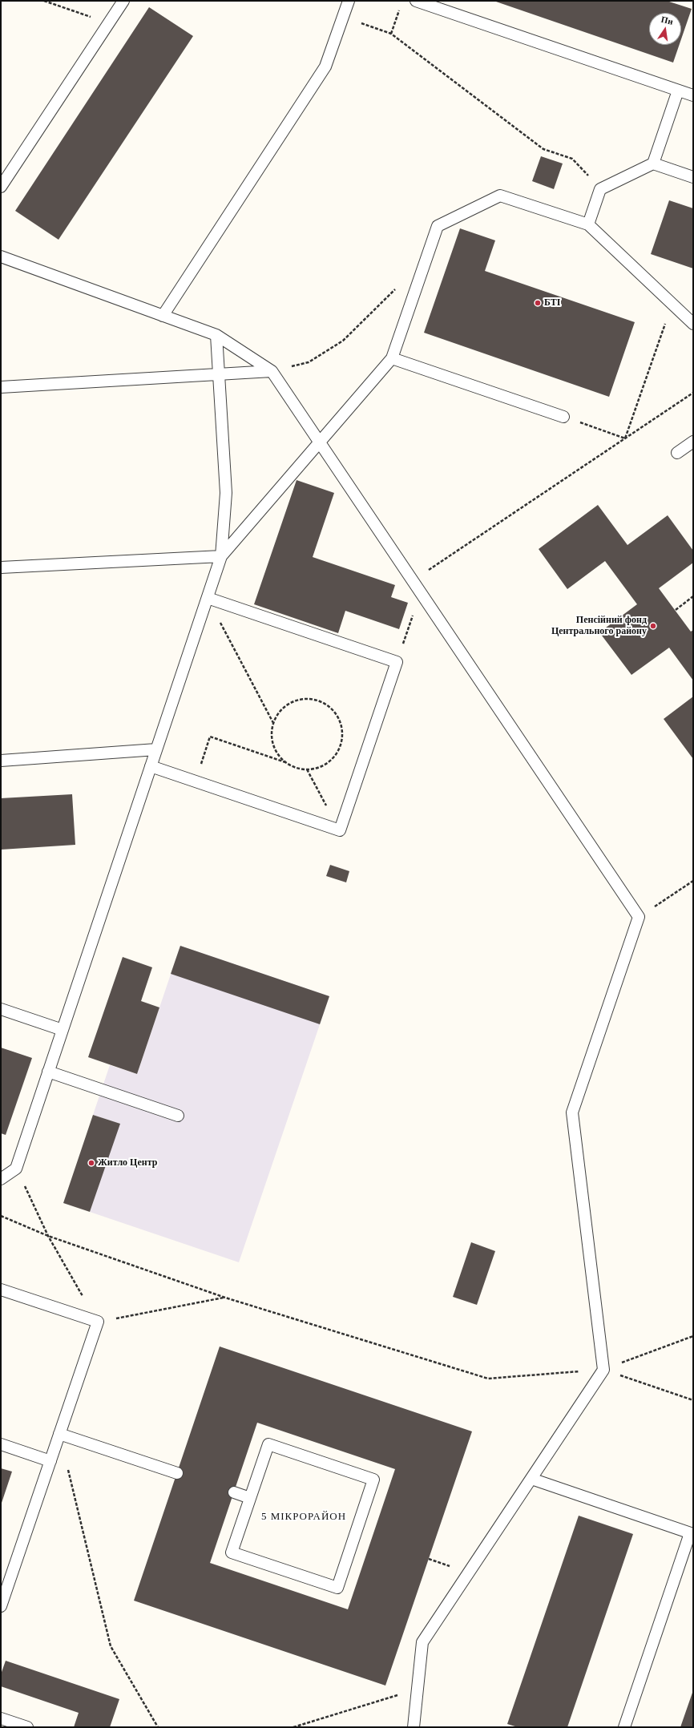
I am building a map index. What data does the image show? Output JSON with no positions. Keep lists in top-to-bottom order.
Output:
{
  "districts": ["5 МІКРОРАЙОН"],
  "places": ["БТІ", "Пенсійний фонд Центрального району", "Житло Центр"],
  "north": "top"
}
